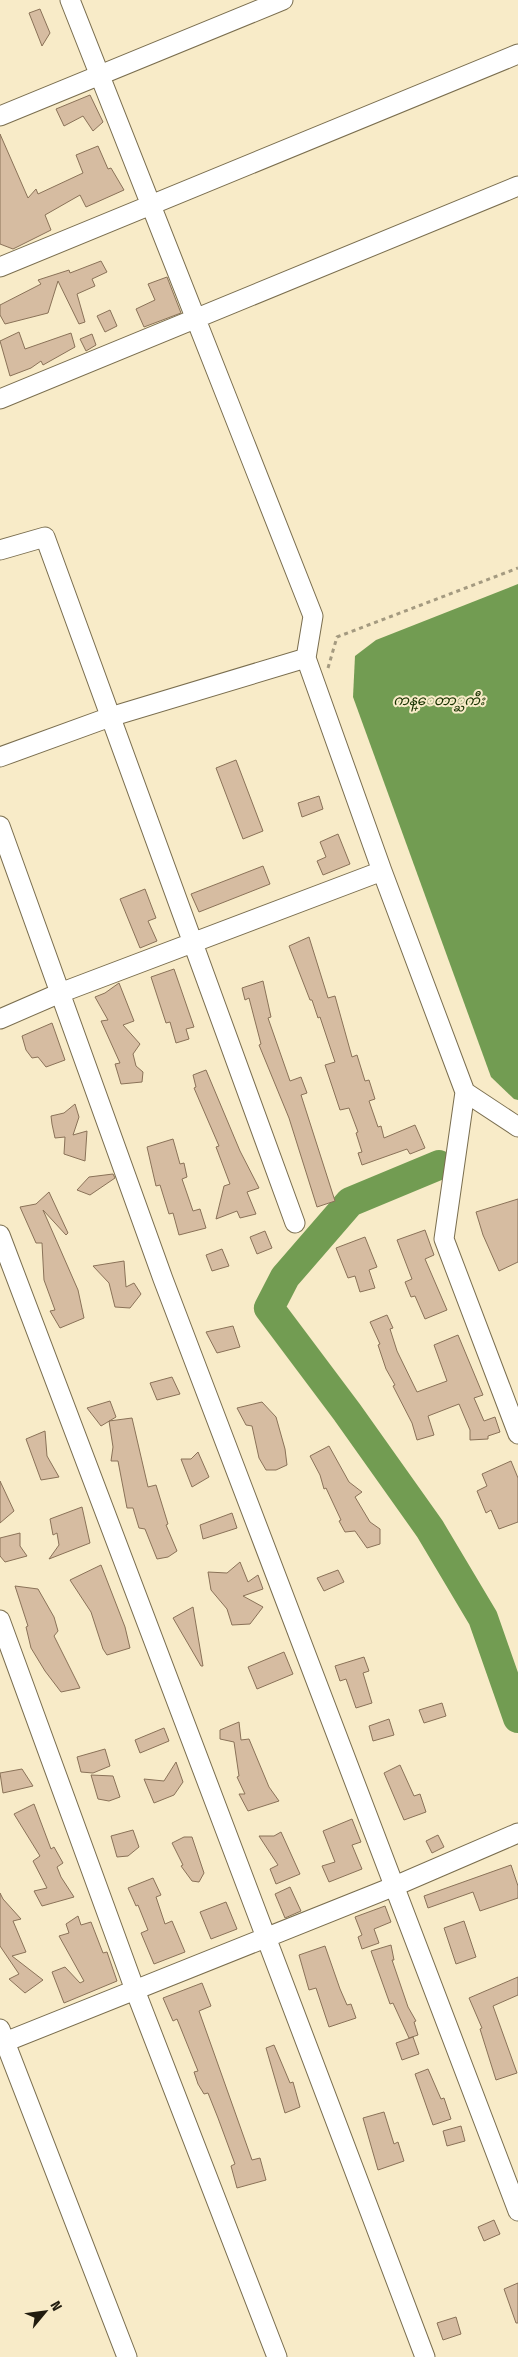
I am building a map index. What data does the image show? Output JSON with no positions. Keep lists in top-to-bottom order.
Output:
{
  "water": ["ကန္ေတာ္ႀကီး"],
  "north": "top right"
}
